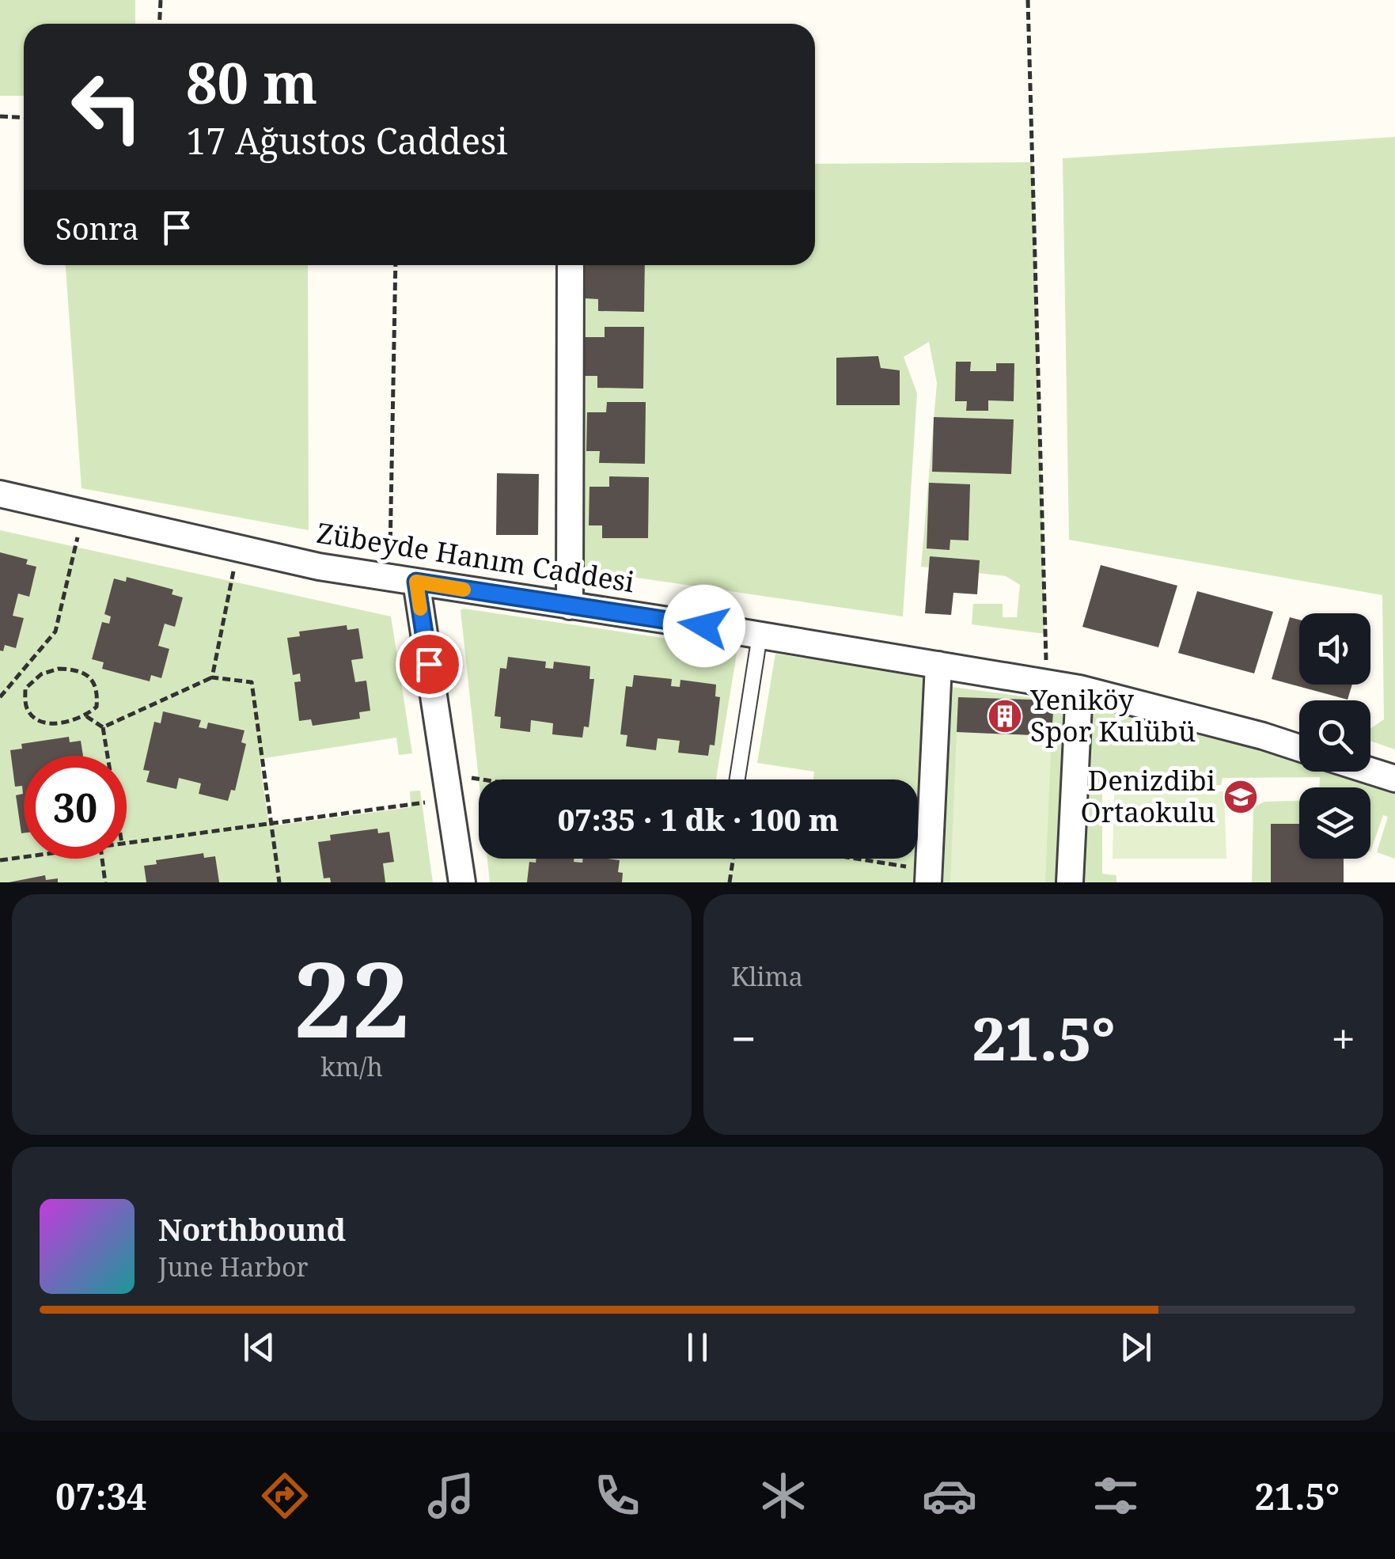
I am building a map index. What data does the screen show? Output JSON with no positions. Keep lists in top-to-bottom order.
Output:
{
  "streets": {
    "street": ["Zübeyde Hanım Caddesi"]
  },
  "places": {
    "building": ["Yeniköy Spor Kulübü"],
    "school or university": ["Denizdibi Ortaokulu"]
  },
  "page": {
    "turn": ["80 m", "17 Ağustos Caddesi"],
    "then": "Sonra",
    "limit": "30",
    "trip": "07:35 · 1 dk · 100 m",
    "tile": [
      ["22", "km/h"],
      "Klima"
    ],
    "heat": ["−", "21.5°", "+"],
    "song": ["Northbound", "June Harbor"],
    "tabs": ["07:34", "21.5°"]
  }
}
